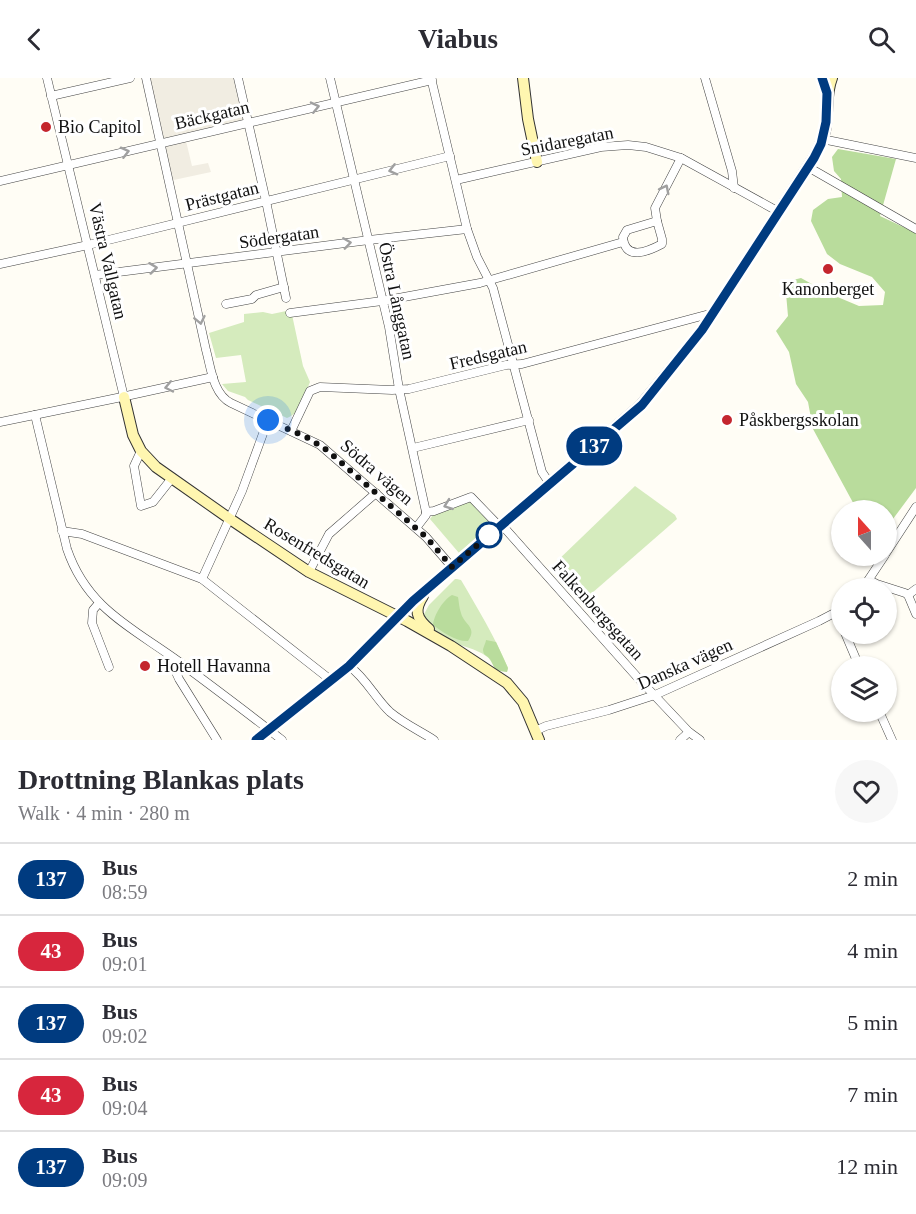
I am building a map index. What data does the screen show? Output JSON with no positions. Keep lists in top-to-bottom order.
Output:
{
  "streets": {
    "street": [
      "Bäckgatan",
      "Snidaregatan",
      "Prästgatan",
      "Södergatan",
      "Västra Vallgatan",
      "Östra Långgatan",
      "Fredsgatan",
      "Södra vägen",
      "Rosenfredsgatan",
      "Falkenbergsgatan",
      "Danska vägen"
    ]
  },
  "crossings": [
    ["Bäckgatan", "Västra Vallgatan"],
    ["Bäckgatan", "Östra Långgatan"],
    ["Bäckgatan", "Södra vägen"],
    ["Prästgatan", "Västra Vallgatan"],
    ["Prästgatan", "Östra Långgatan"],
    ["Prästgatan", "Södra vägen"],
    ["Södergatan", "Västra Vallgatan"],
    ["Södergatan", "Östra Långgatan"],
    ["Södergatan", "Södra vägen"],
    ["Västra Vallgatan", "Rosenfredsgatan"],
    ["Östra Långgatan", "Fredsgatan"],
    ["Östra Långgatan", "Falkenbergsgatan"],
    ["Fredsgatan", "Södra vägen"],
    ["Rosenfredsgatan", "Danska vägen"],
    ["Falkenbergsgatan", "Danska vägen"]
  ],
  "one_way": ["Bäckgatan"],
  "places": [
    "Bio Capitol",
    "Kanonberget",
    "Påskbergsskolan",
    "Hotell Havanna"
  ],
  "lines": ["bus line 137"],
  "north": "top",
  "page": {
    "header": "Viabus",
    "on_map": "137",
    "heading": ["Drottning Blankas plats", "Walk · 4 min · 280 m"],
    "list": [
      {
        "mark": "137",
        "name": "Bus",
        "note": "08:59",
        "value": "2 min"
      },
      {
        "mark": "43",
        "name": "Bus",
        "note": "09:01",
        "value": "4 min"
      },
      {
        "mark": "137",
        "name": "Bus",
        "note": "09:02",
        "value": "5 min"
      },
      {
        "mark": "43",
        "name": "Bus",
        "note": "09:04",
        "value": "7 min"
      },
      {
        "mark": "137",
        "name": "Bus",
        "note": "09:09",
        "value": "12 min"
      }
    ]
  }
}
